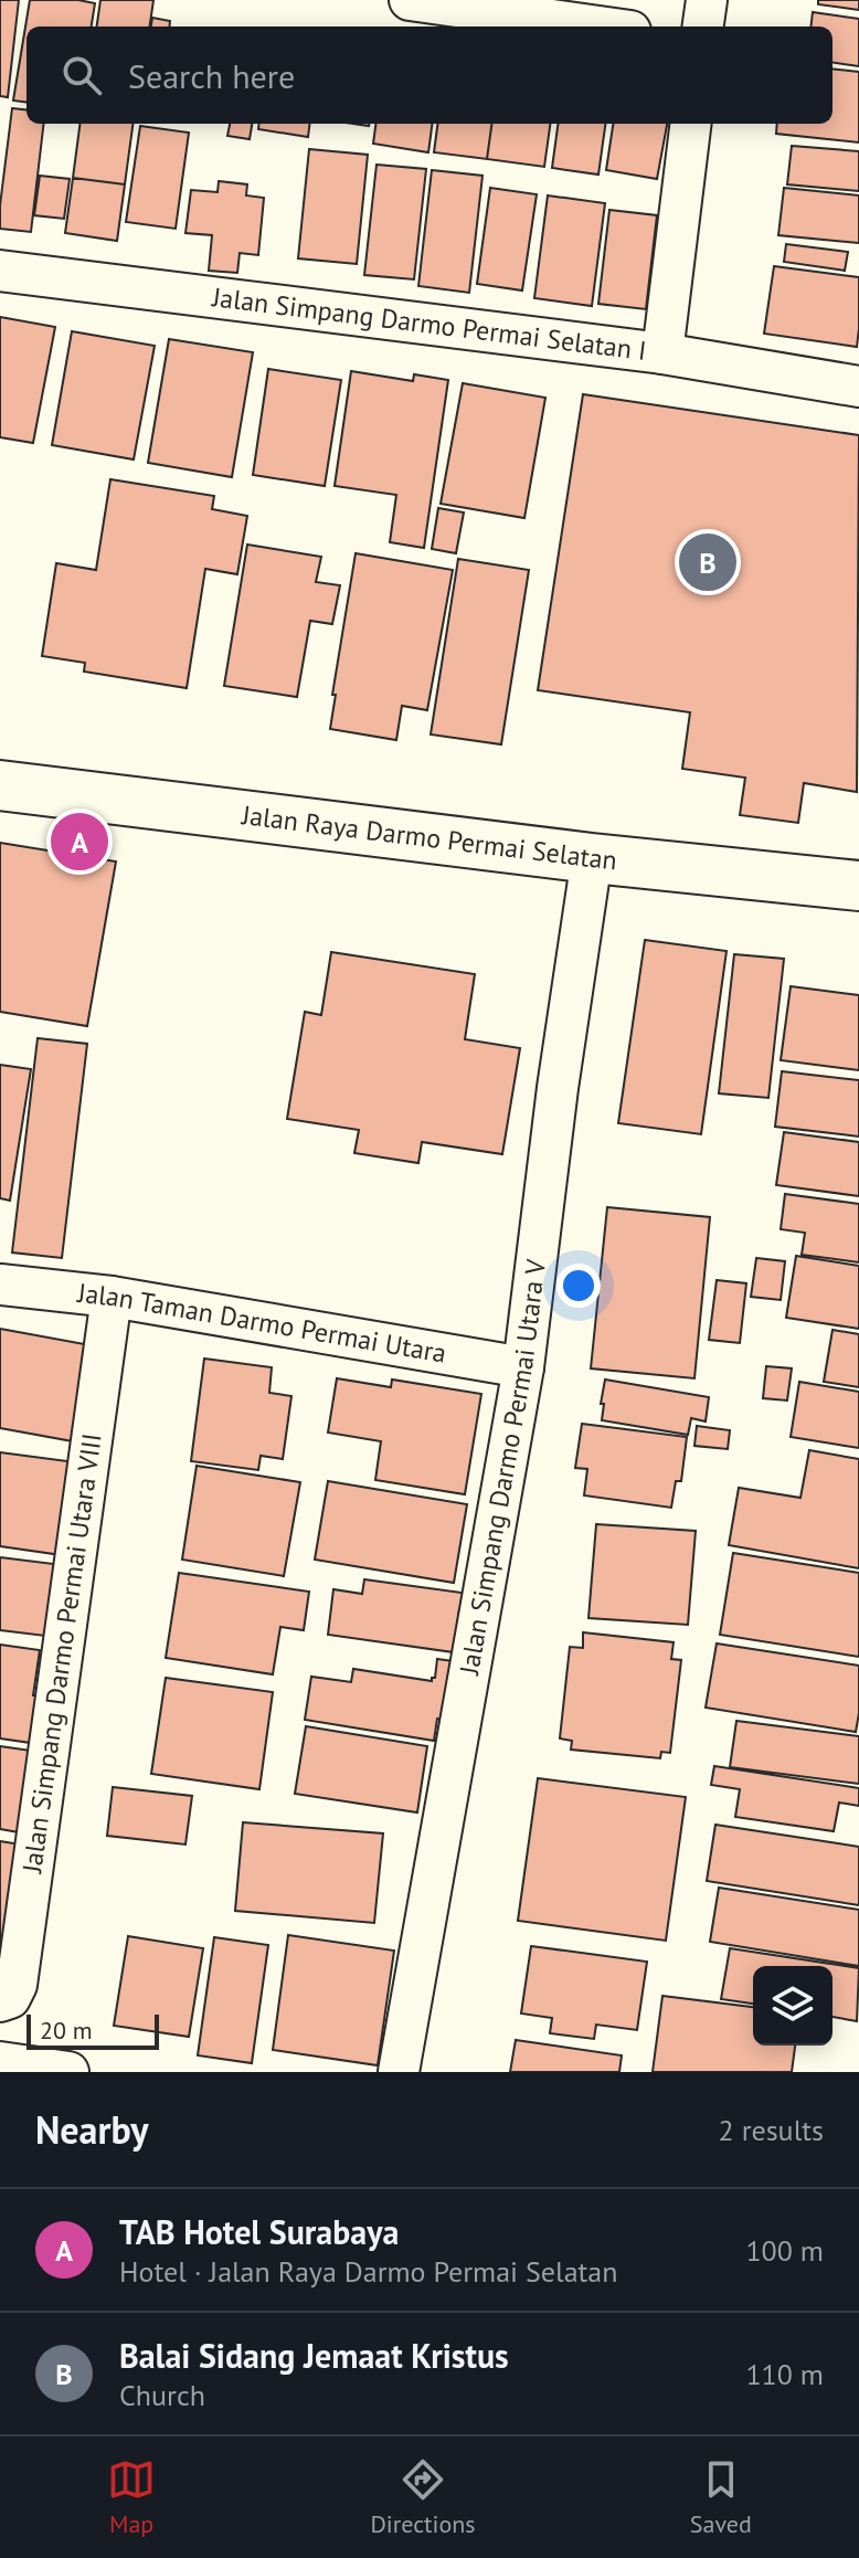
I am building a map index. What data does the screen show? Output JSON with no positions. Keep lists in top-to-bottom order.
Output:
{
  "streets": {
    "street": [
      "Jalan Simpang Darmo Permai Selatan I",
      "Jalan Raya Darmo Permai Selatan",
      "Jalan Taman Darmo Permai Utara",
      "Jalan Simpang Darmo Permai Utara V",
      "Jalan Simpang Darmo Permai Utara VIII"
    ]
  },
  "crossings": [
    ["Jalan Raya Darmo Permai Selatan", "Jalan Simpang Darmo Permai Utara V"],
    ["Jalan Taman Darmo Permai Utara", "Jalan Simpang Darmo Permai Utara V"],
    ["Jalan Taman Darmo Permai Utara", "Jalan Simpang Darmo Permai Utara VIII"]
  ],
  "scale_bar": "20 m",
  "page": {
    "search": "Search here",
    "pins": ["B", "A"],
    "scale": "20 m",
    "heading": ["Nearby", "2 results"],
    "list": [
      {
        "mark": "A",
        "name": "TAB Hotel Surabaya",
        "note": "Hotel · Jalan Raya Darmo Permai Selatan",
        "value": "100 m"
      },
      {
        "mark": "B",
        "name": "Balai Sidang Jemaat Kristus",
        "note": "Church",
        "value": "110 m"
      }
    ],
    "nav": ["Map", "Directions", "Saved"]
  }
}
